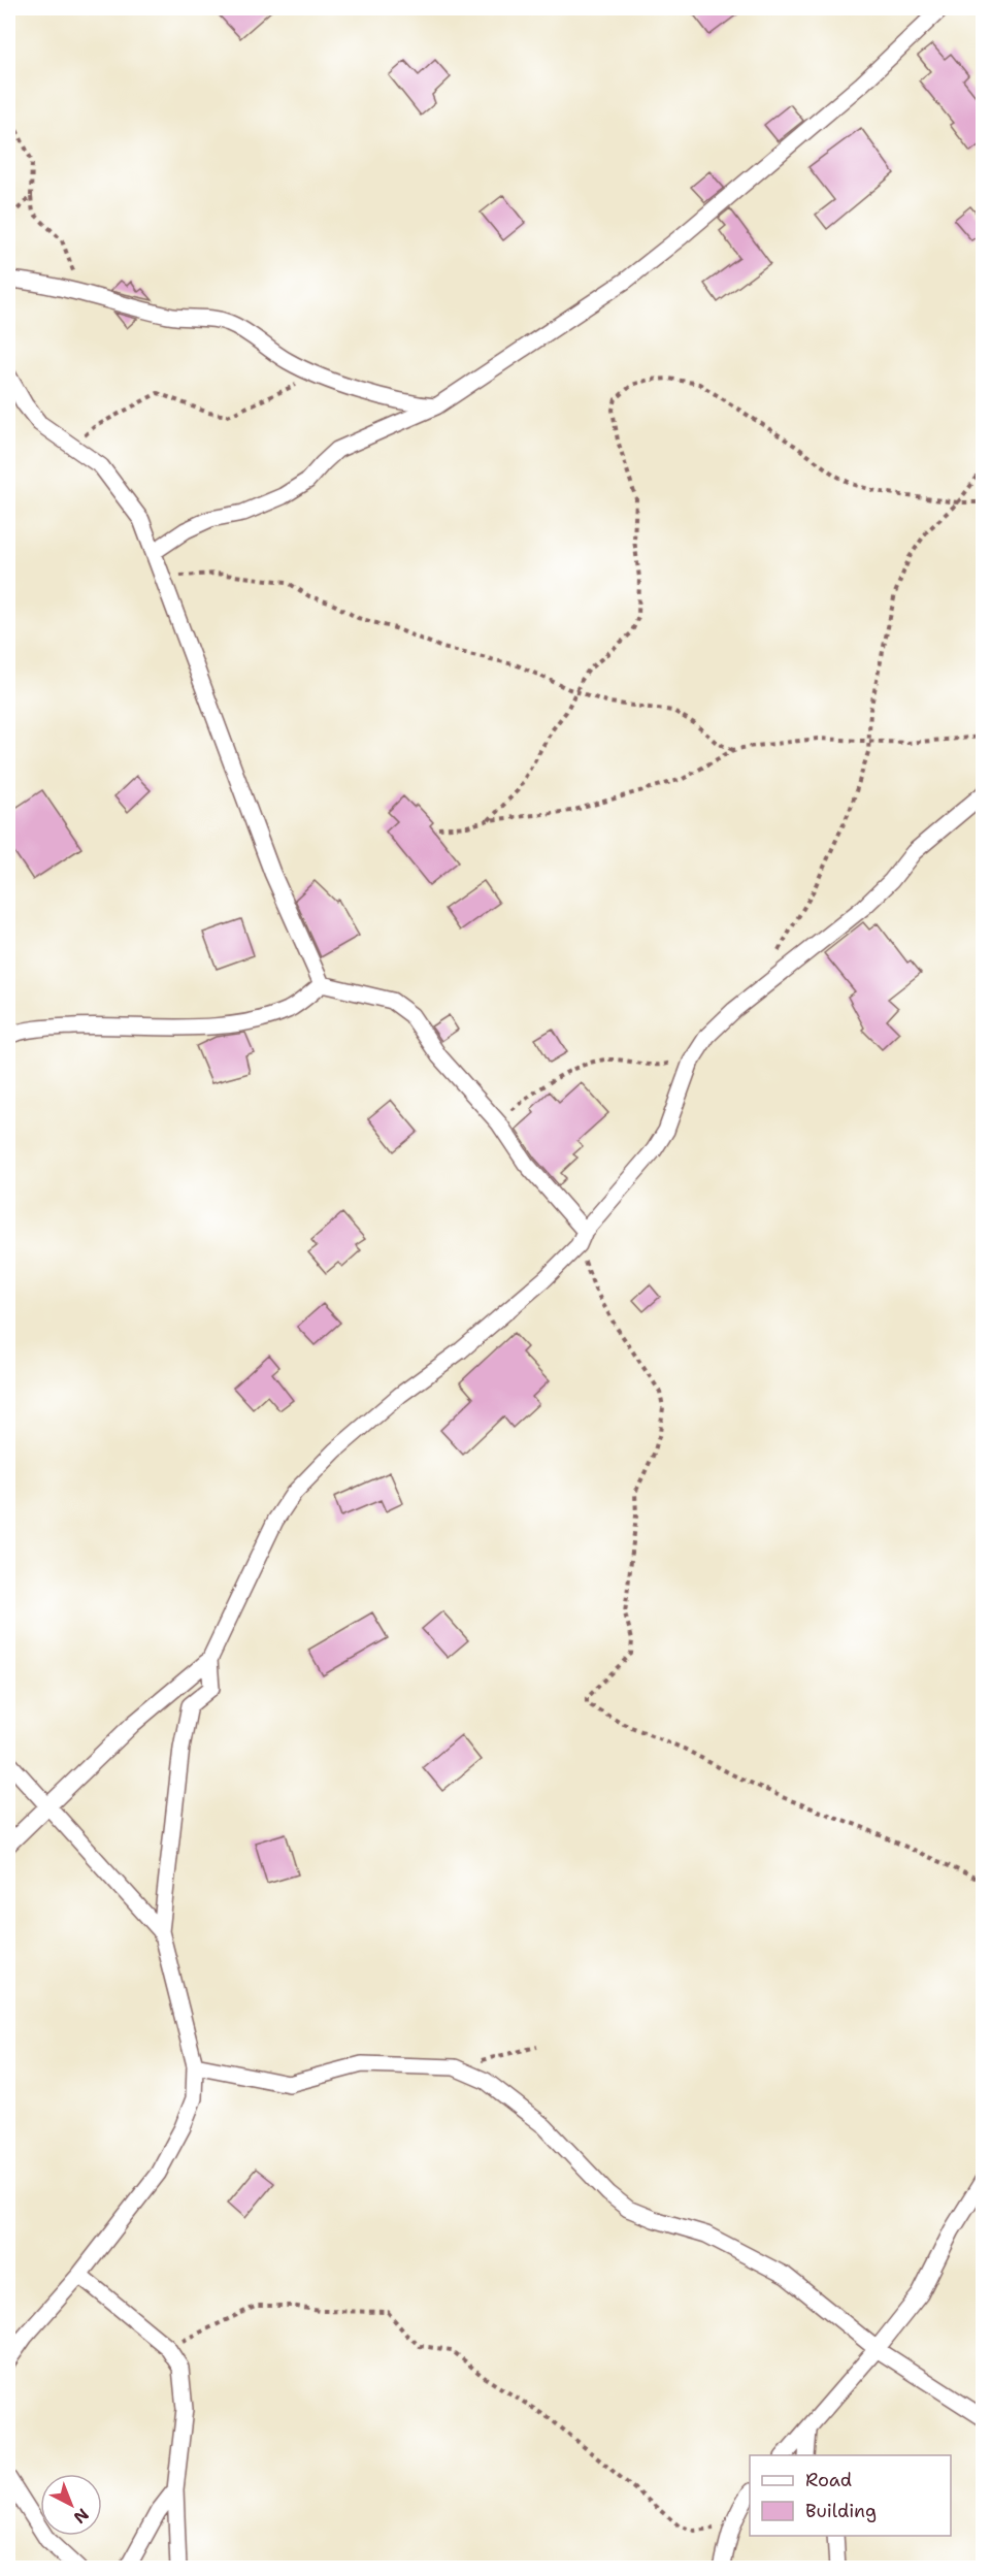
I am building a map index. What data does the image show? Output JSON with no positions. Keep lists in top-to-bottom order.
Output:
{
  "legend": ["Road", "Building"],
  "north": "bottom right"
}
